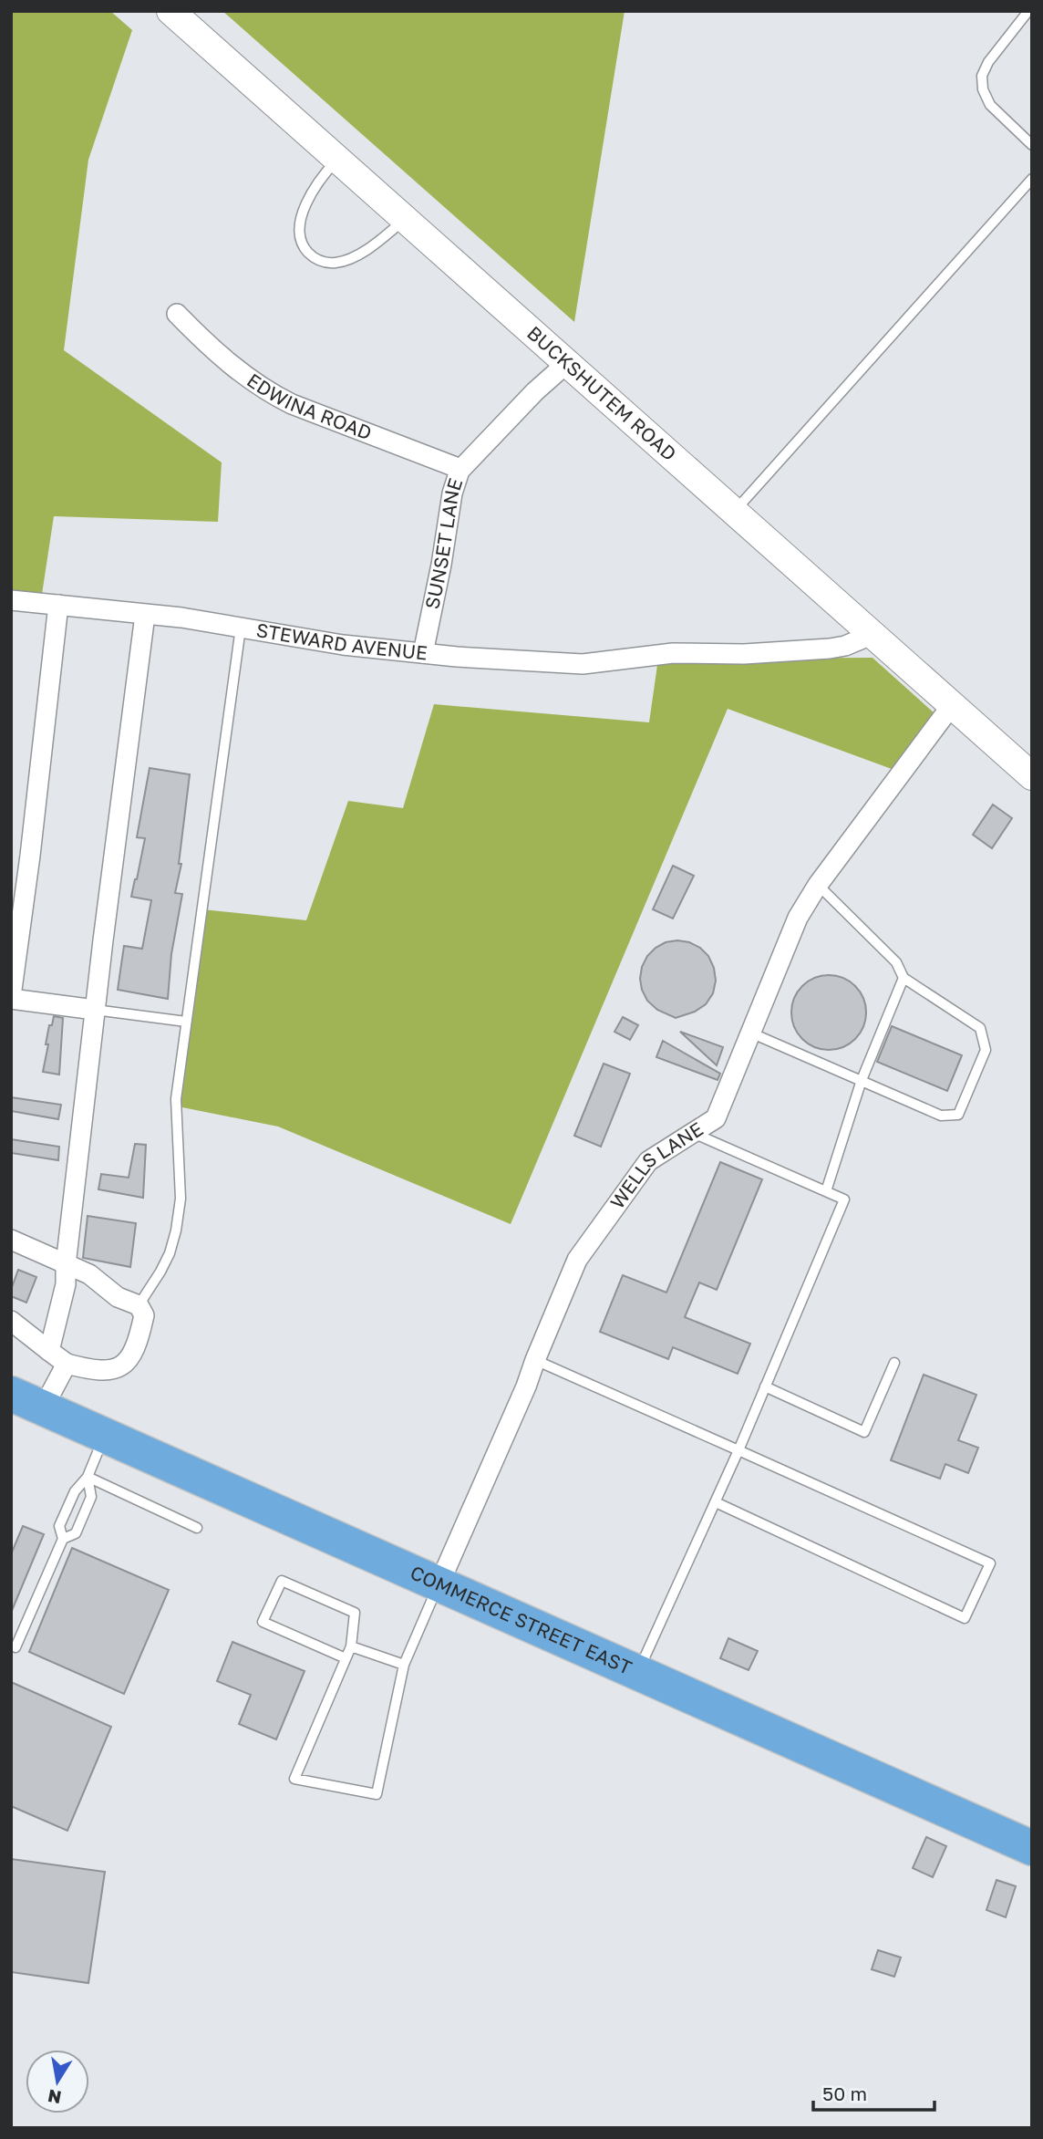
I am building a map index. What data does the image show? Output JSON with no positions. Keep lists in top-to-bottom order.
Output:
{
  "streets": {
    "highway": ["COMMERCE STREET EAST"],
    "main road": ["BUCKSHUTEM ROAD"],
    "street": [
      "EDWINA ROAD",
      "SUNSET LANE",
      "STEWARD AVENUE",
      "WELLS LANE"
    ]
  },
  "crossings": [
    ["BUCKSHUTEM ROAD", "SUNSET LANE"],
    ["BUCKSHUTEM ROAD", "STEWARD AVENUE"],
    ["BUCKSHUTEM ROAD", "WELLS LANE"],
    ["EDWINA ROAD", "SUNSET LANE"],
    ["SUNSET LANE", "STEWARD AVENUE"],
    ["WELLS LANE", "COMMERCE STREET EAST"]
  ],
  "scale_bar": "50 m",
  "north": "bottom"
}
